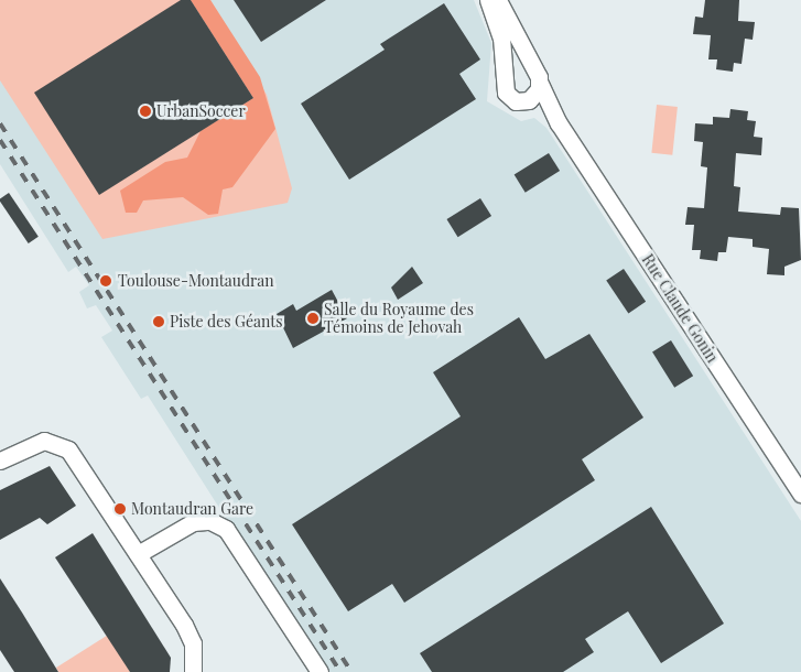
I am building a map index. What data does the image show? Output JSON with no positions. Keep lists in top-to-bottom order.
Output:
{
  "streets": {
    "street": ["Rue Claude Gonin"]
  },
  "places": [
    "UrbanSoccer",
    "Toulouse-Montaudran",
    "Salle du Royaume des Témoins de Jehovah",
    "Piste des Géants",
    "Montaudran Gare"
  ]
}
